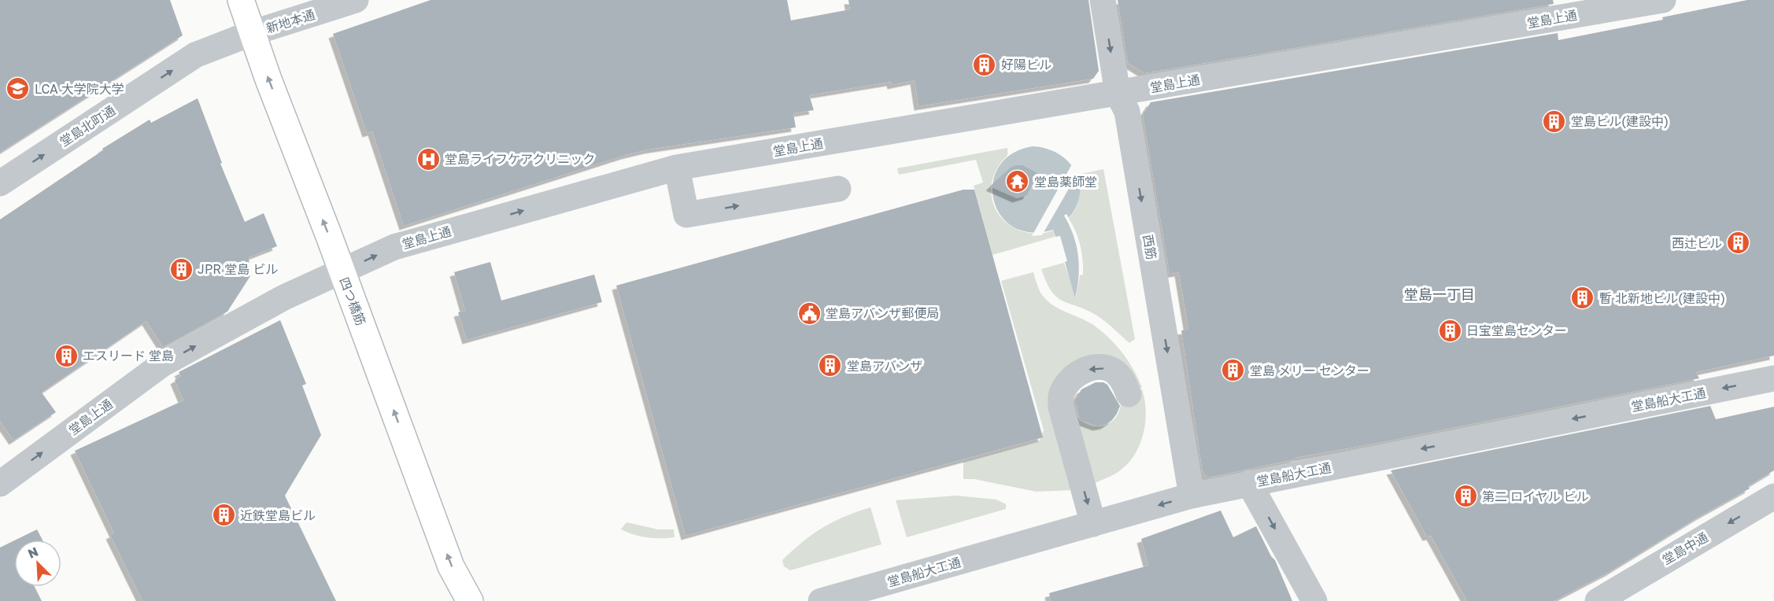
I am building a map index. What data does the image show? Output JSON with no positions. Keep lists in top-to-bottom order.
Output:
{
  "streets": {
    "main road": ["四つ橋筋"],
    "street": [
      "堂島上通",
      "新地本通",
      "堂島北町通",
      "西筋",
      "堂島船大工通",
      "堂島中通"
    ]
  },
  "crossings": [
    ["堂島上通", "西筋"],
    ["堂島上通", "四つ橋筋"],
    ["新地本通", "堂島北町通"],
    ["新地本通", "四つ橋筋"],
    ["堂島北町通", "四つ橋筋"],
    ["西筋", "堂島船大工通"]
  ],
  "one_way": [
    "堂島上通",
    "堂島北町通",
    "西筋",
    "四つ橋筋",
    "堂島船大工通",
    "堂島中通"
  ],
  "districts": ["堂島一丁目"],
  "places": {
    "building": [
      "好陽ビル",
      "堂島ビル(建設中)",
      "西辻ビル",
      "JPR 堂島 ビル",
      "暫 北新地ビル(建設中)",
      "日宝堂島センター",
      "エスリード 堂島",
      "堂島アバンザ",
      "堂島 メリー センター",
      "第二 ロイヤル ビル",
      "近鉄堂島ビル"
    ],
    "school or university": ["LCA 大学院大学"],
    "hospital": ["堂島ライフケアクリニック"],
    "temple": ["堂島薬師堂"],
    "public building": ["堂島アバンザ郵便局"]
  },
  "north": "top left"
}
